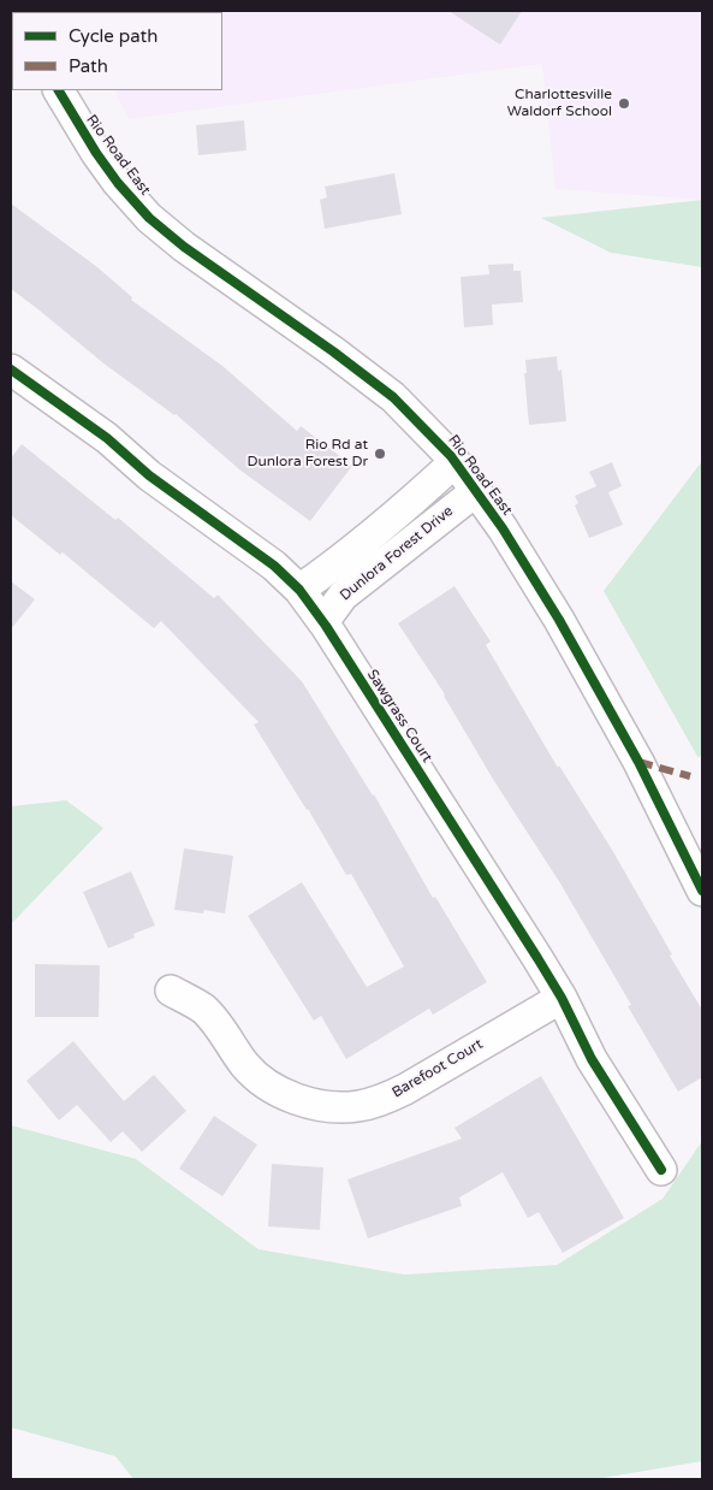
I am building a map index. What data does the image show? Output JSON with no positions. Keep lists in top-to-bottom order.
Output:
{
  "streets": {
    "street": [
      "Rio Road East",
      "Dunlora Forest Drive",
      "Sawgrass Court",
      "Barefoot Court"
    ]
  },
  "crossings": [
    ["Rio Road East", "Dunlora Forest Drive"],
    ["Dunlora Forest Drive", "Sawgrass Court"],
    ["Sawgrass Court", "Barefoot Court"]
  ],
  "places": ["Charlottesville Waldorf School", "Rio Rd at Dunlora Forest Dr"],
  "legend": ["Cycle path", "Path"]
}
